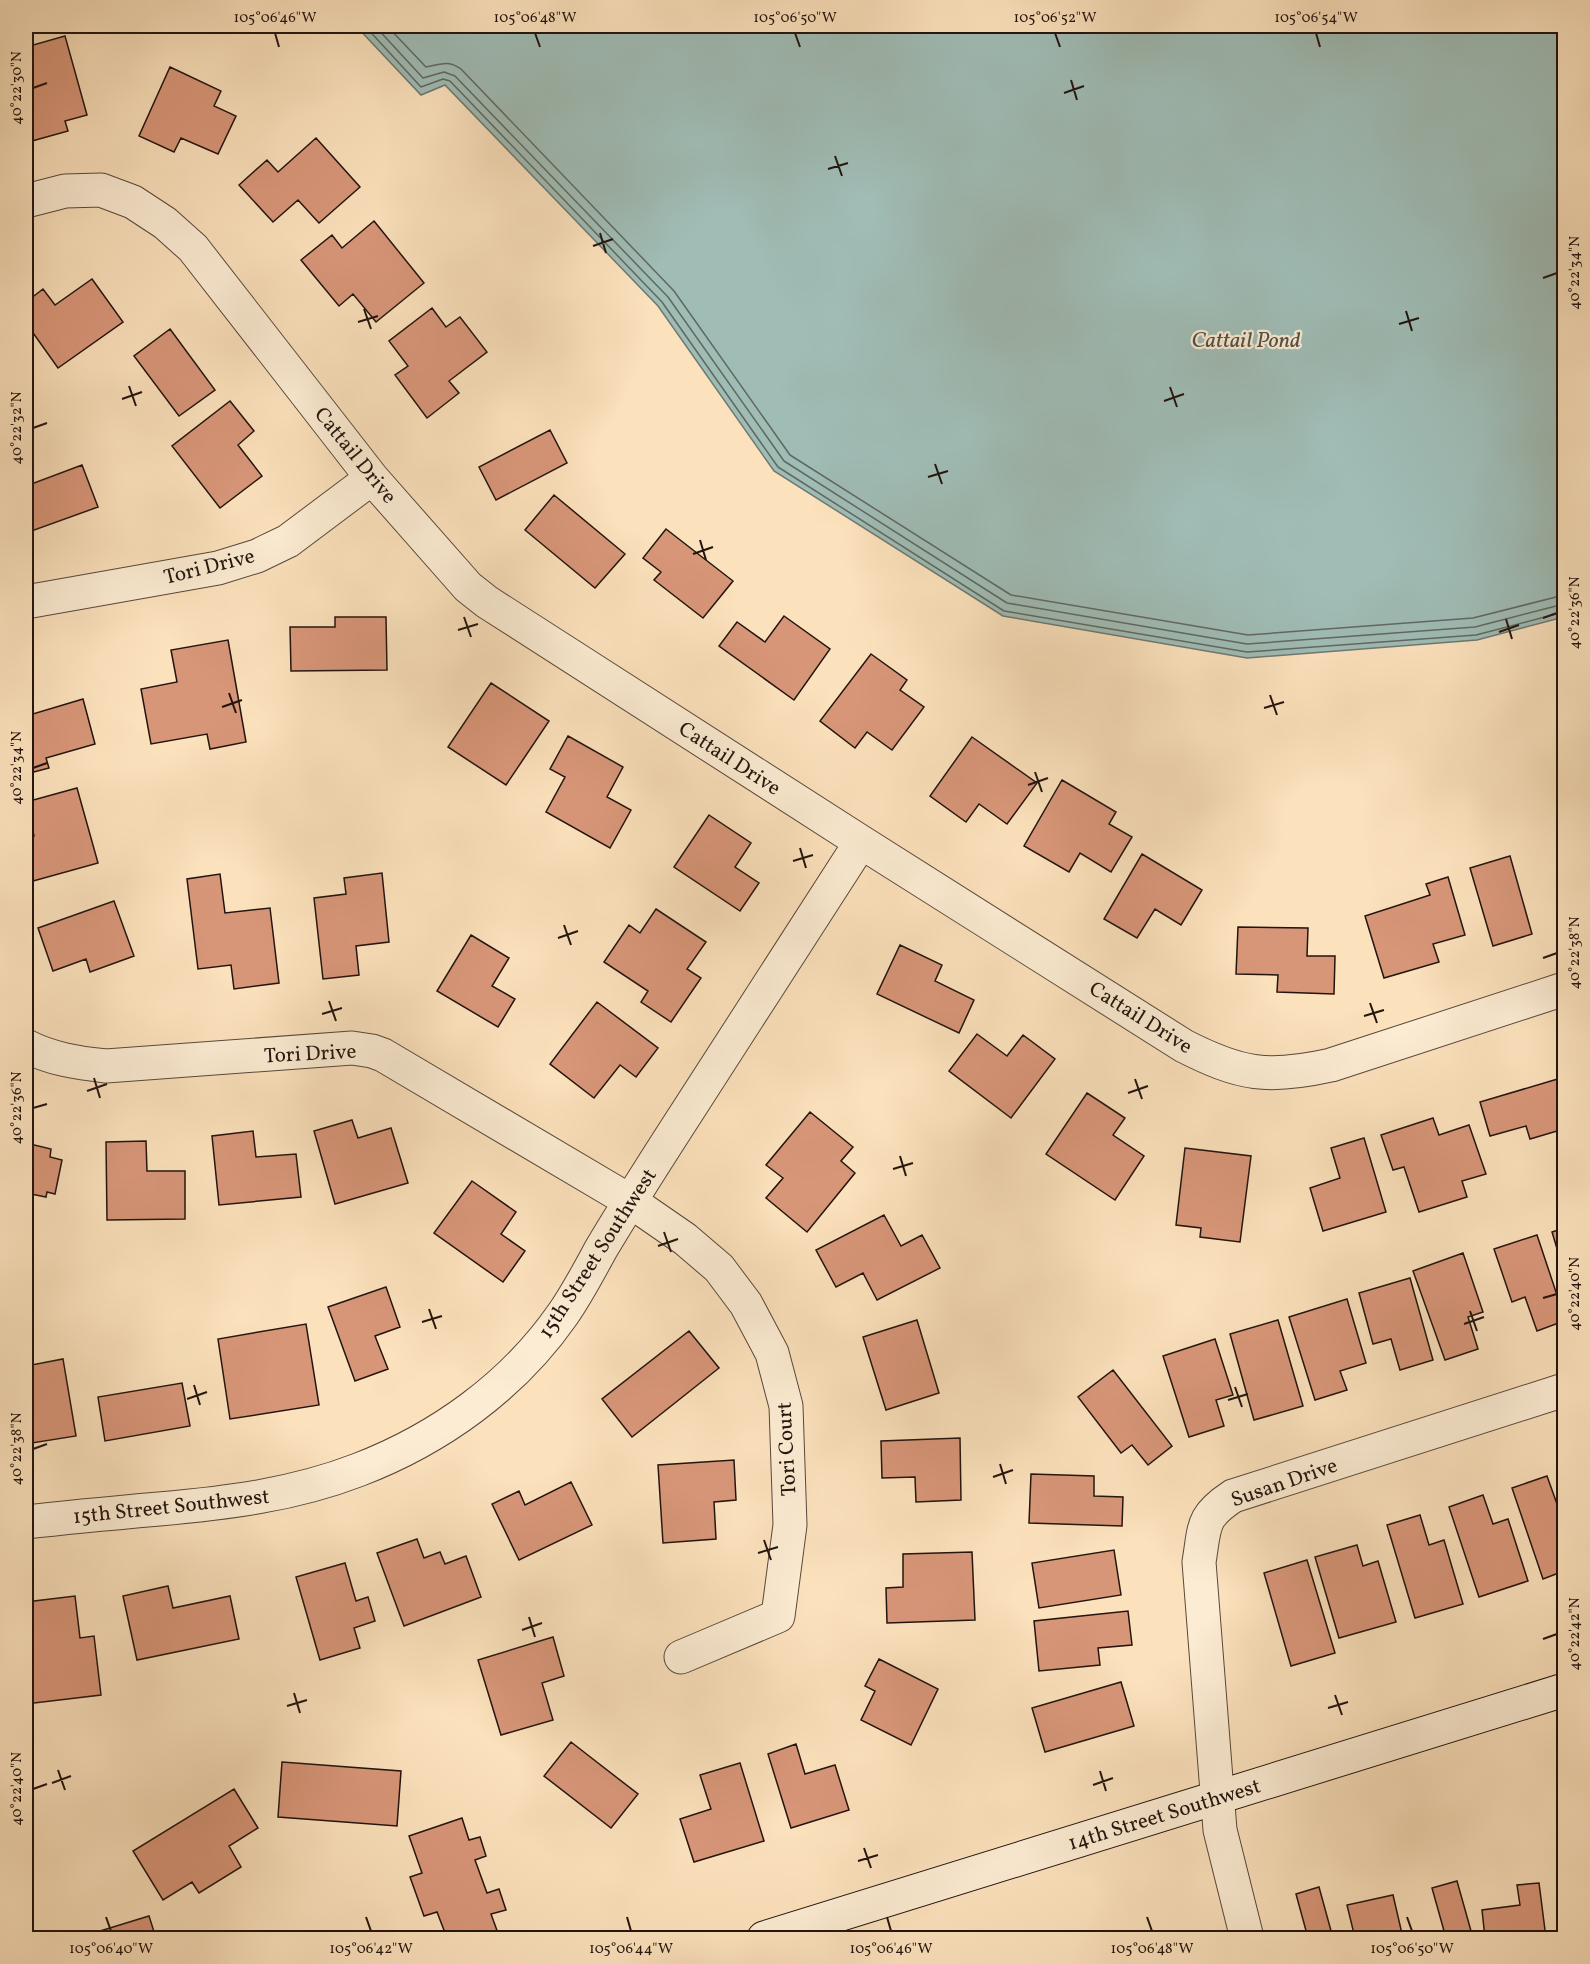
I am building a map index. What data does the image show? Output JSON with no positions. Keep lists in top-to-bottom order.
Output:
{
  "streets": {
    "street": [
      "Cattail Drive",
      "Tori Drive",
      "15th Street Southwest",
      "Tori Court",
      "Susan Drive",
      "14th Street Southwest"
    ]
  },
  "crossings": [
    ["Cattail Drive", "Tori Drive"],
    ["Cattail Drive", "15th Street Southwest"],
    ["Tori Drive", "15th Street Southwest"],
    ["Tori Drive", "Tori Court"],
    ["15th Street Southwest", "Tori Court"],
    ["Susan Drive", "14th Street Southwest"]
  ],
  "water": ["Cattail Pond"],
  "coordinates": [
    "105°06'46\"W",
    "105°06'48\"W",
    "105°06'50\"W",
    "105°06'52\"W",
    "105°06'54\"W",
    "40°22'30\"N",
    "40°22'34\"N",
    "40°22'32\"N",
    "40°22'36\"N",
    "40°22'38\"N",
    "40°22'40\"N",
    "40°22'42\"N",
    "105°06'40\"W",
    "105°06'42\"W",
    "105°06'44\"W"
  ]
}
